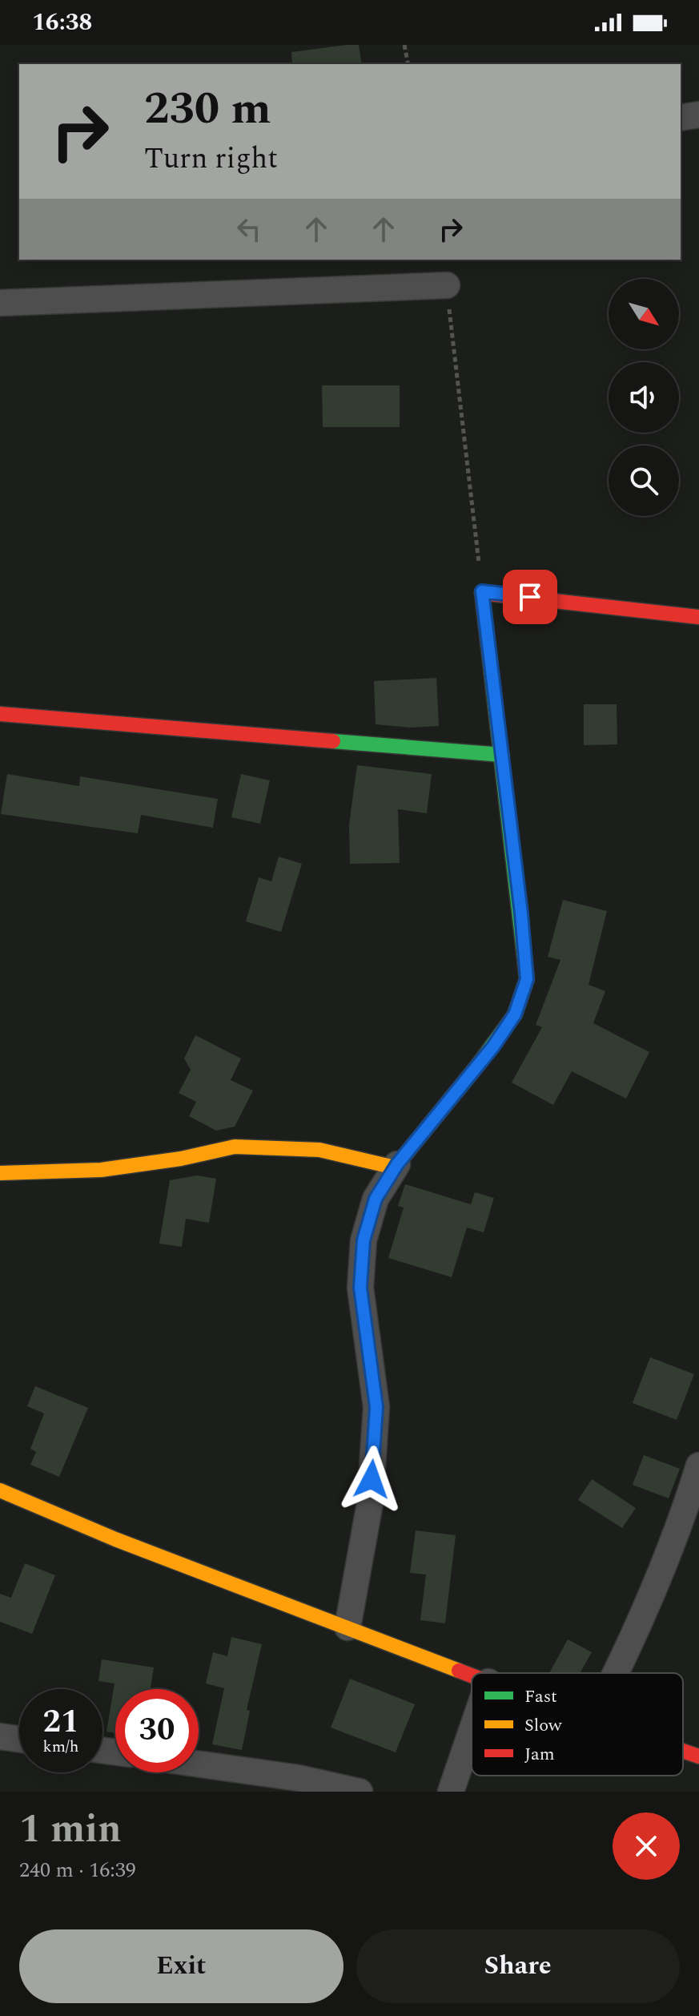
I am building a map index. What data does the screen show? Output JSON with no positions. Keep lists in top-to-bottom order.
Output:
{
  "legend": ["Fast", "Slow", "Jam"],
  "north": "bottom right",
  "page": {
    "status": "16:38",
    "turn": ["230 m", "Turn right"],
    "speed": "21 km/h",
    "limit": "30",
    "heading": ["1 min", "240 m · 16:39"],
    "buttons": ["Exit", "Share"]
  }
}
